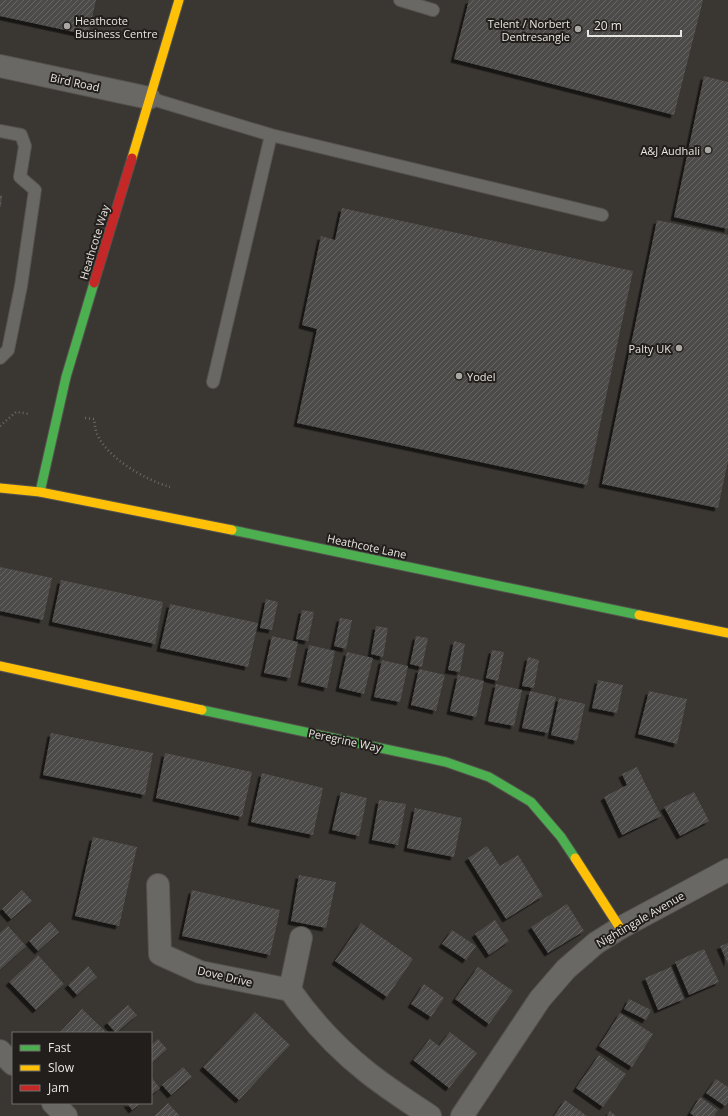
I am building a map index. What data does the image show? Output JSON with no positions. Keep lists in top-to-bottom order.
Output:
{
  "streets": {
    "street": [
      "Bird Road",
      "Heathcote Way",
      "Heathcote Lane",
      "Peregrine Way",
      "Nightingale Avenue",
      "Dove Drive"
    ]
  },
  "crossings": [
    ["Bird Road", "Heathcote Way"],
    ["Heathcote Way", "Heathcote Lane"],
    ["Peregrine Way", "Nightingale Avenue"]
  ],
  "places": [
    "Heathcote Business Centre",
    "Telent / Norbert Dentresangle",
    "A&J Audhali",
    "Palty UK",
    "Yodel"
  ],
  "legend": ["Fast", "Slow", "Jam"],
  "scale_bar": "20 m"
}
